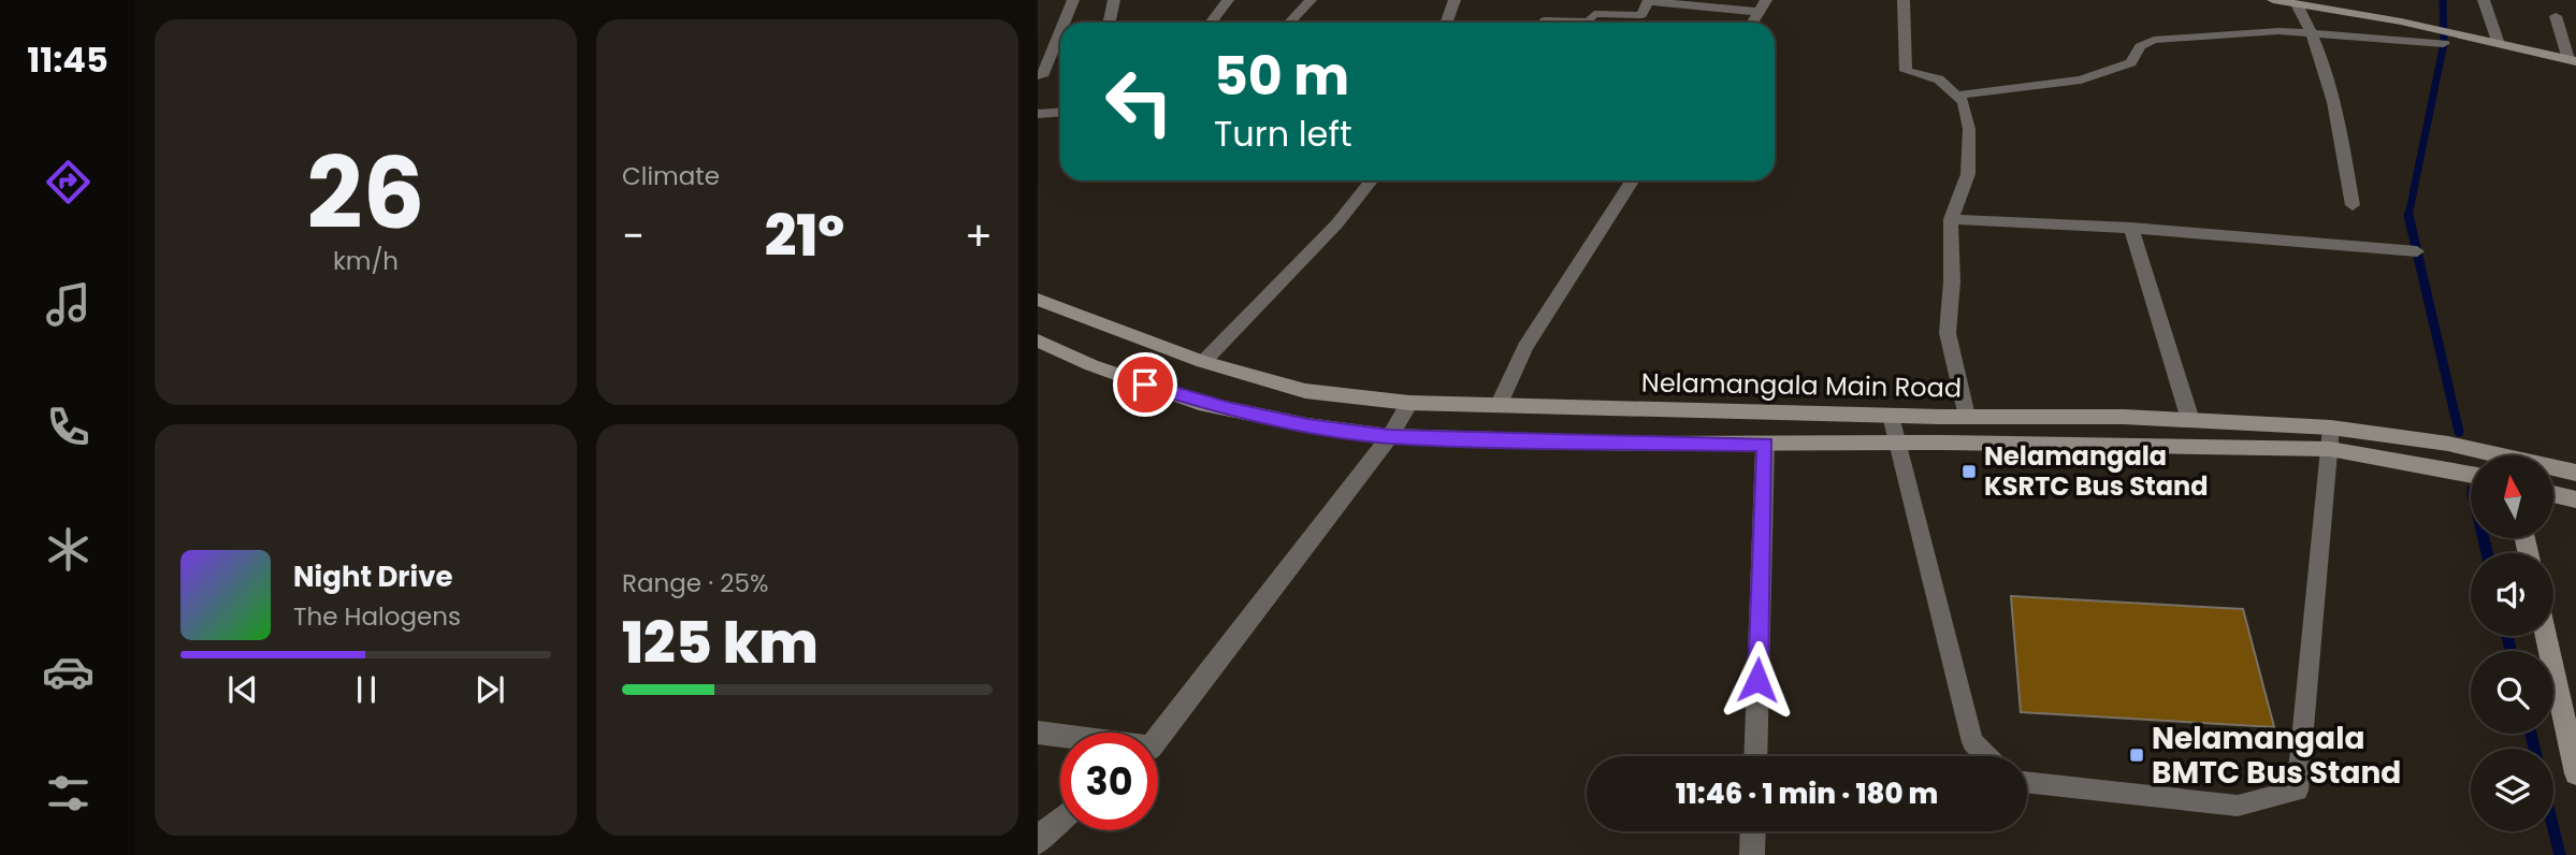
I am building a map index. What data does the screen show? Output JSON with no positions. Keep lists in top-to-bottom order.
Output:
{
  "streets": {
    "main road": ["Nelamangala Main Road"]
  },
  "places": {
    "transit": ["Nelamangala KSRTC Bus Stand", "Nelamangala BMTC Bus Stand"]
  },
  "north": "top",
  "page": {
    "tabs": "11:45",
    "tile": [
      ["26", "km/h"],
      "Climate",
      ["Range · 25%", "125 km"]
    ],
    "turn": ["50 m", "Turn left"],
    "heat": ["−", "21°", "+"],
    "song": ["Night Drive", "The Halogens"],
    "limit": "30",
    "trip": "11:46 · 1 min · 180 m"
  }
}
